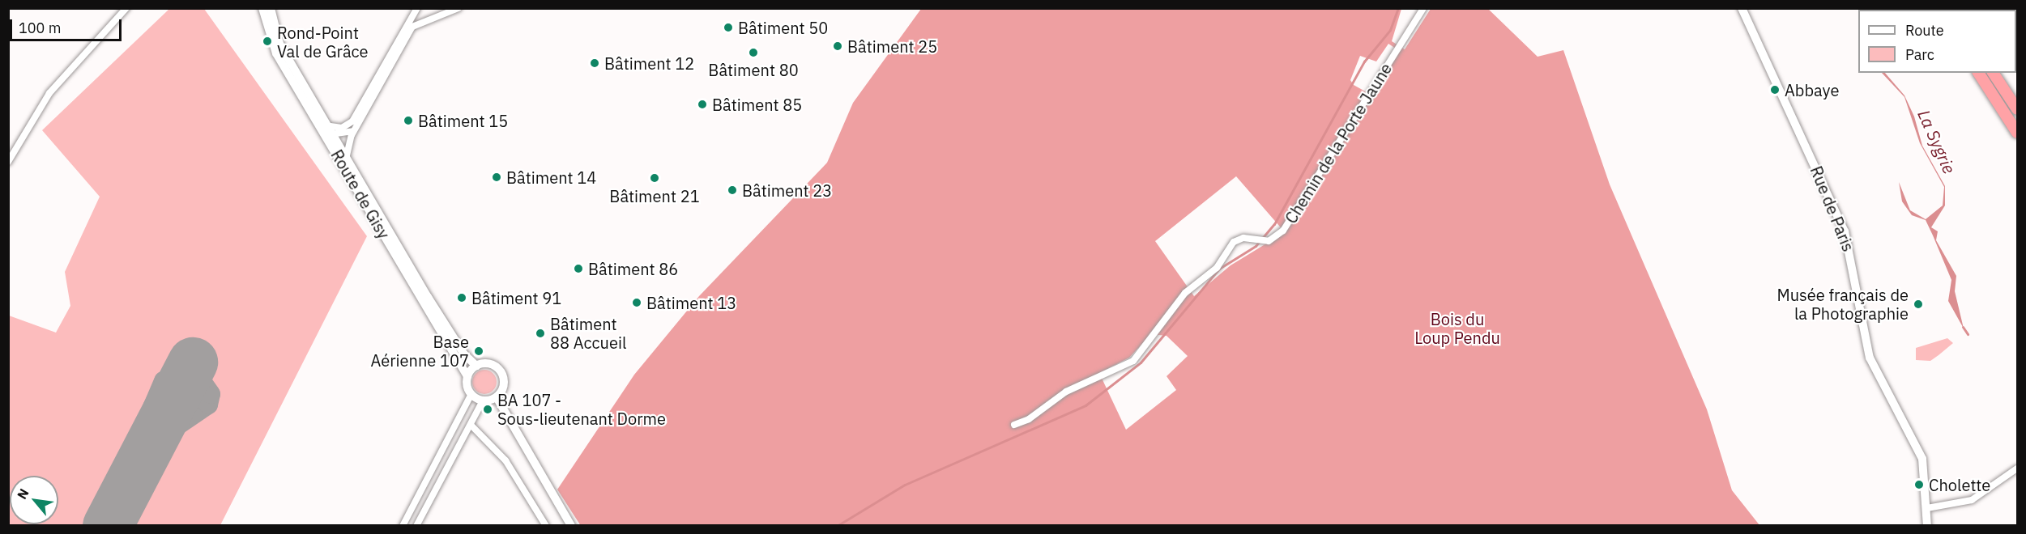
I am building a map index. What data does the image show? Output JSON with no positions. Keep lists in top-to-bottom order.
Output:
{
  "streets": {
    "street": ["Chemin de la Porte Jaune", "Route de Gisy", "Rue de Paris"]
  },
  "water": ["La Sygrie"],
  "parks": ["Bois du Loup Pendu"],
  "places": [
    "Bâtiment 50",
    "Rond-Point Val de Grâce",
    "Bâtiment 25",
    "Bâtiment 80",
    "Bâtiment 12",
    "Abbaye",
    "Bâtiment 85",
    "Bâtiment 15",
    "Bâtiment 14",
    "Bâtiment 21",
    "Bâtiment 23",
    "Bâtiment 86",
    "Bâtiment 91",
    "Bâtiment 13",
    "Musée français de la Photographie",
    "Bâtiment 88 Accueil",
    "Base Aérienne 107",
    "BA 107 - Sous-lieutenant Dorme",
    "Cholette"
  ],
  "legend": ["Route", "Parc"],
  "scale_bar": "100 m",
  "north": "top left"
}
